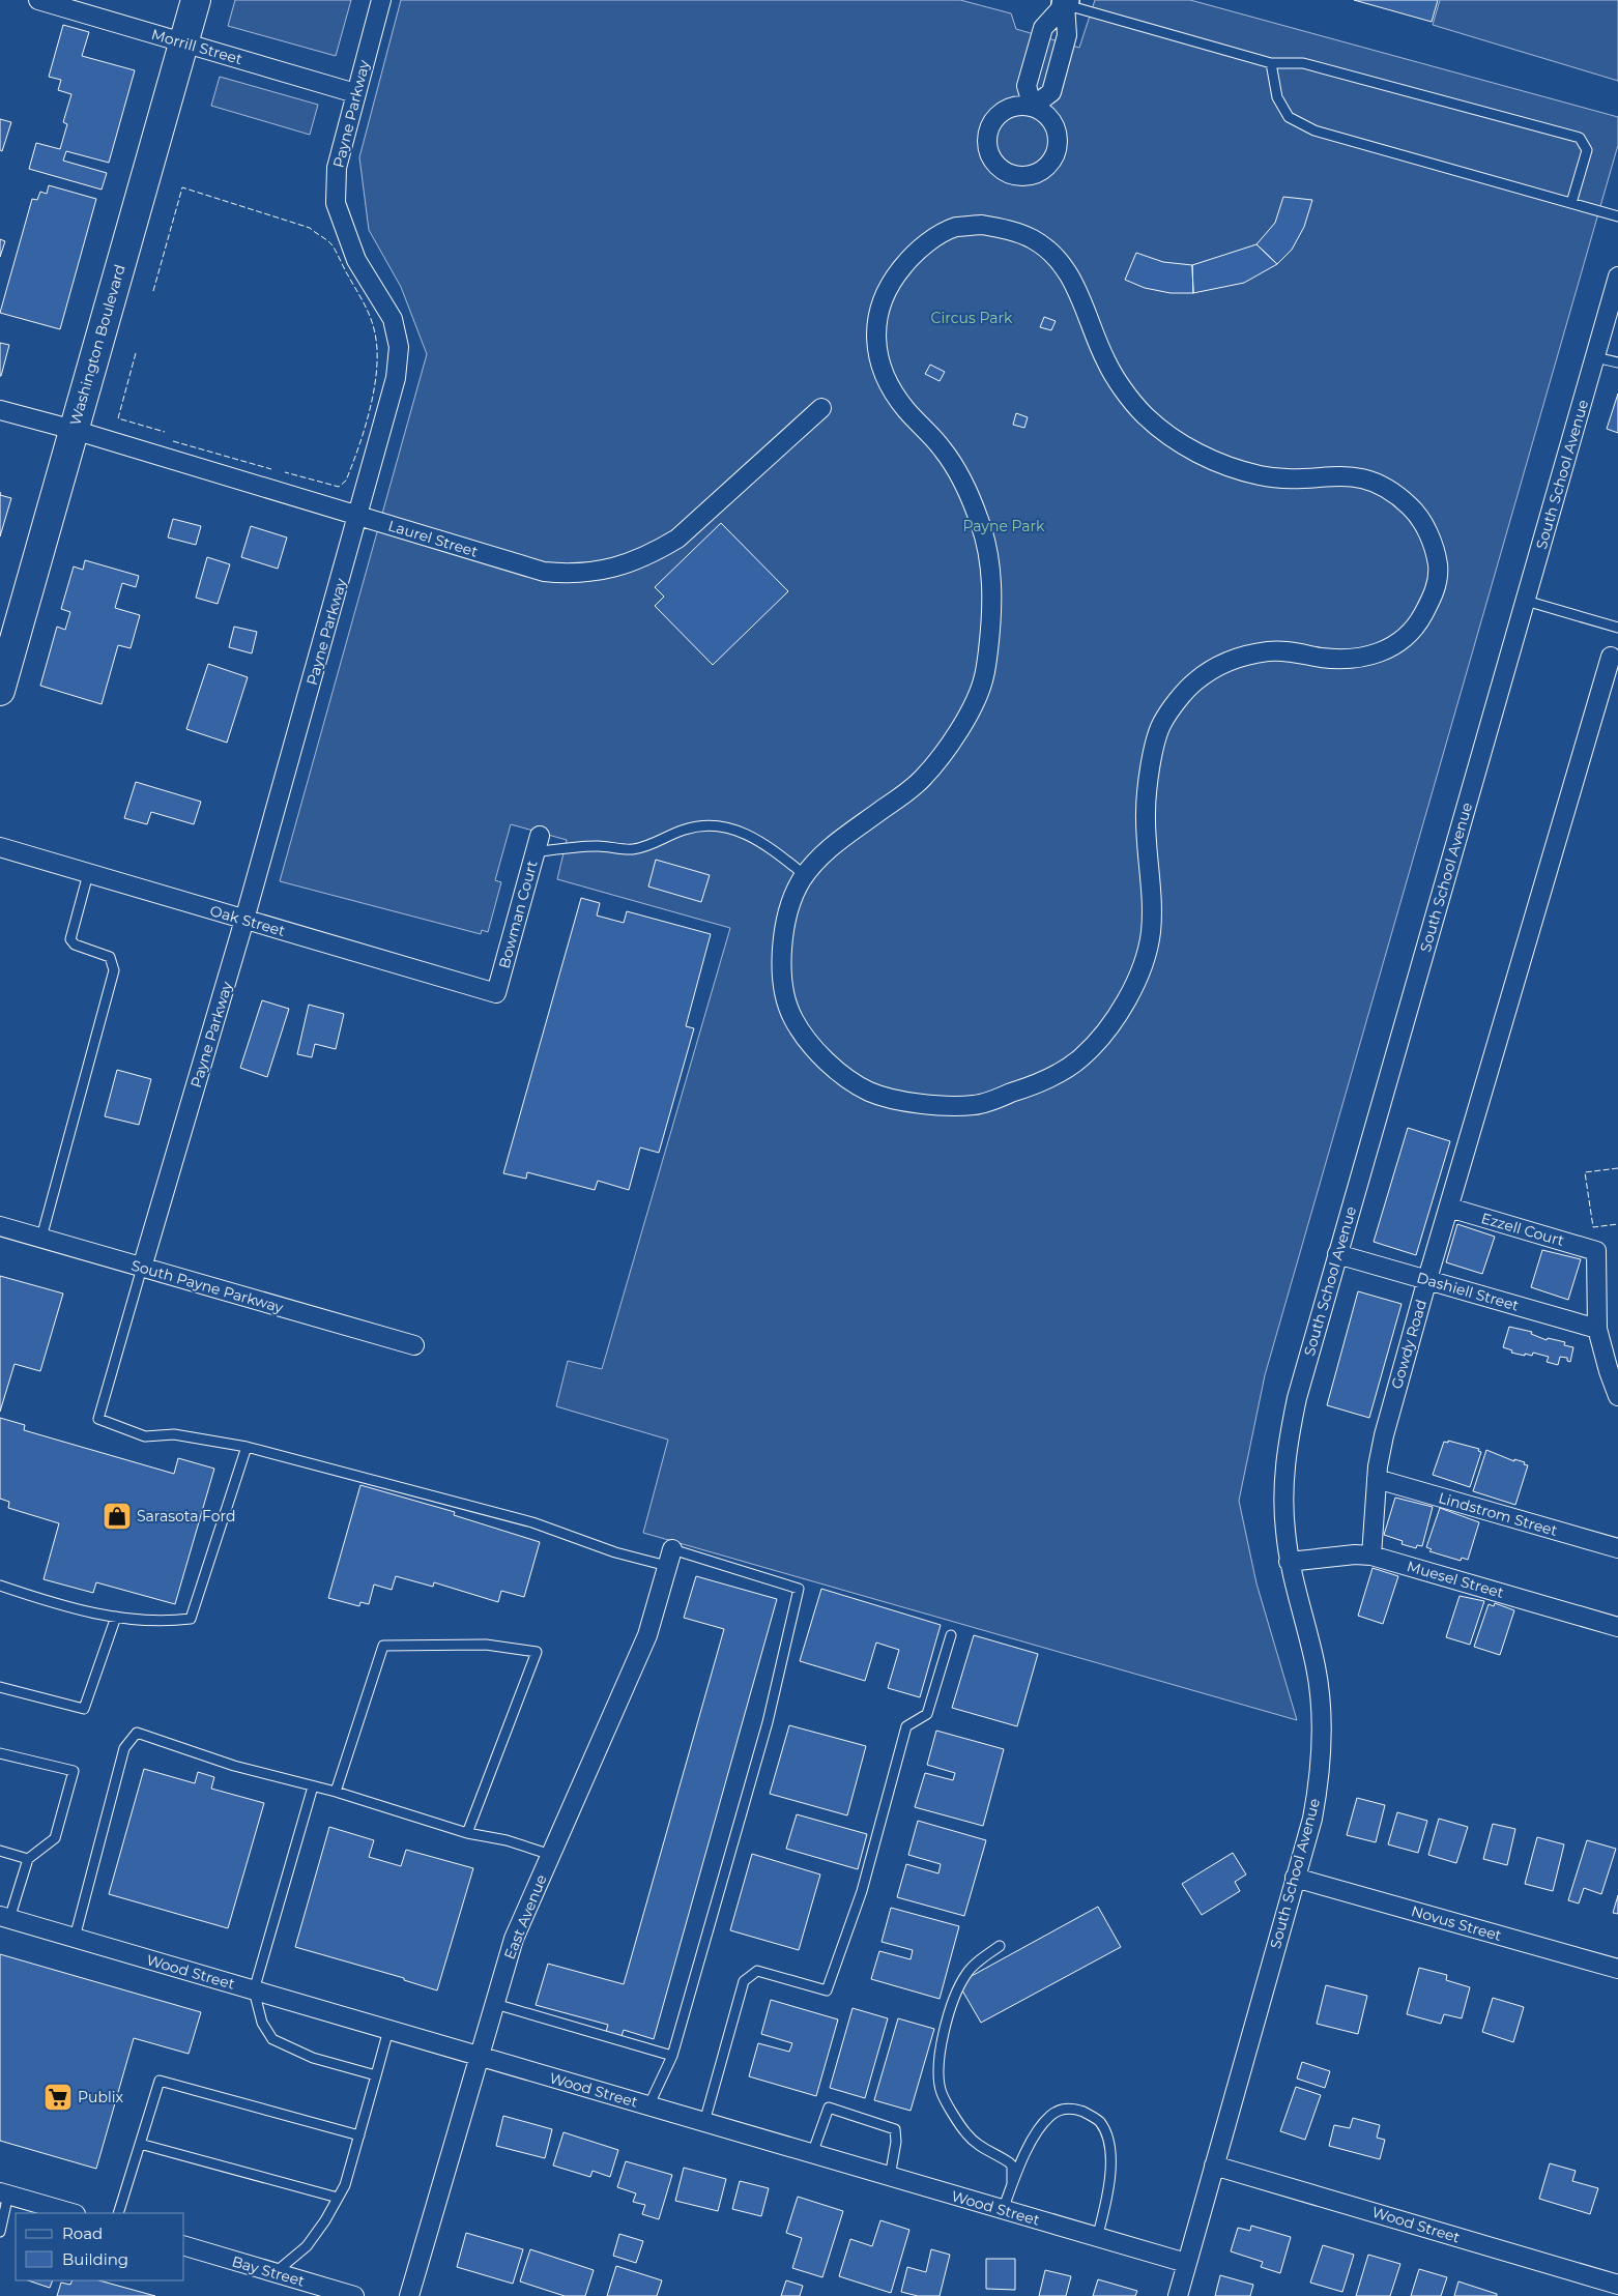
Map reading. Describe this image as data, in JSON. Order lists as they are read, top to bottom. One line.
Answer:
{"streets":{"main road":["Washington Boulevard"],"street":["Morrill Street","Payne Parkway","South School Avenue","Laurel Street","Bowman Court","Oak Street","Ezzell Court","South Payne Parkway","Dashiell Street","Gowdy Road","Lindstrom Street","Muesel Street","East Avenue","Novus Street","Wood Street","Bay Street"]},"crossings":[["Morrill Street","Payne Parkway"],["Morrill Street","Washington Boulevard"],["Payne Parkway","Laurel Street"],["Payne Parkway","Oak Street"],["Payne Parkway","South Payne Parkway"],["Washington Boulevard","Laurel Street"],["South School Avenue","Dashiell Street"],["South School Avenue","Muesel Street"],["South School Avenue","Novus Street"],["South School Avenue","Wood Street"],["Bowman Court","Oak Street"],["Ezzell Court","Dashiell Street"],["Ezzell Court","Gowdy Road"],["Dashiell Street","Gowdy Road"],["Gowdy Road","Lindstrom Street"],["Gowdy Road","Muesel Street"],["East Avenue","Wood Street"]],"parks":["Circus Park","Payne Park"],"places":{"shop":["Sarasota Ford"],"supermarket":["Publix"]},"legend":["Road","Building"]}
